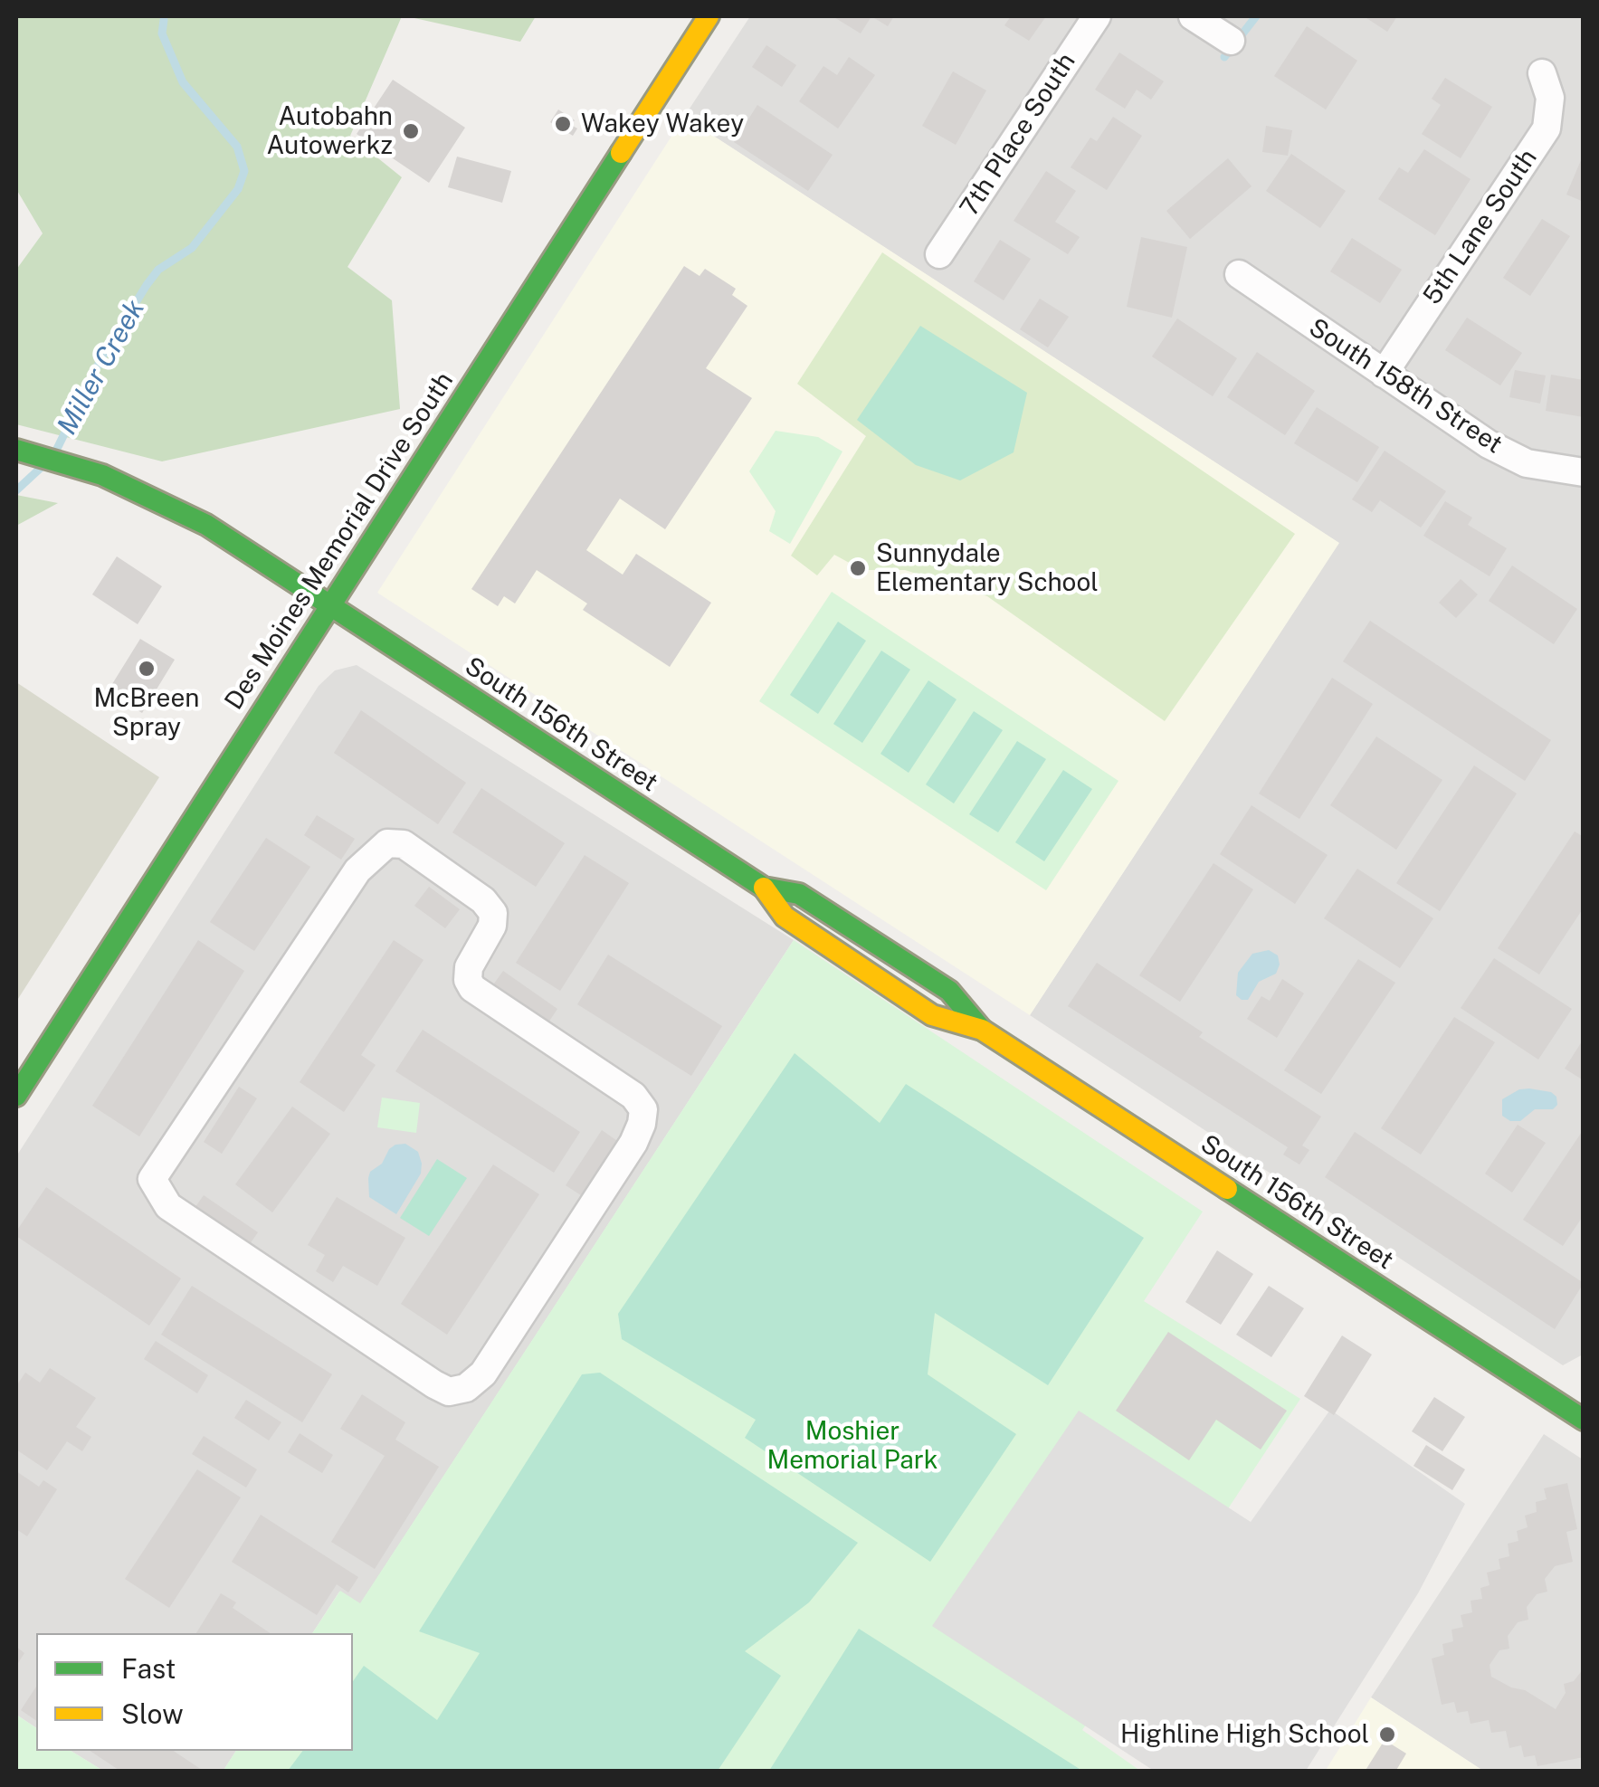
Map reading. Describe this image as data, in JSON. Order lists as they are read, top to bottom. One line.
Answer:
{"streets":{"main road":["Des Moines Memorial Drive South","South 156th Street"],"street":["7th Place South","5th Lane South","South 158th Street"]},"crossings":[["5th Lane South","South 158th Street"],["Des Moines Memorial Drive South","South 156th Street"]],"water":["Miller Creek"],"parks":["Moshier Memorial Park"],"places":["Wakey Wakey","Autobahn Autowerkz","Sunnydale Elementary School","McBreen Spray","Highline High School"],"legend":["Fast","Slow"]}
